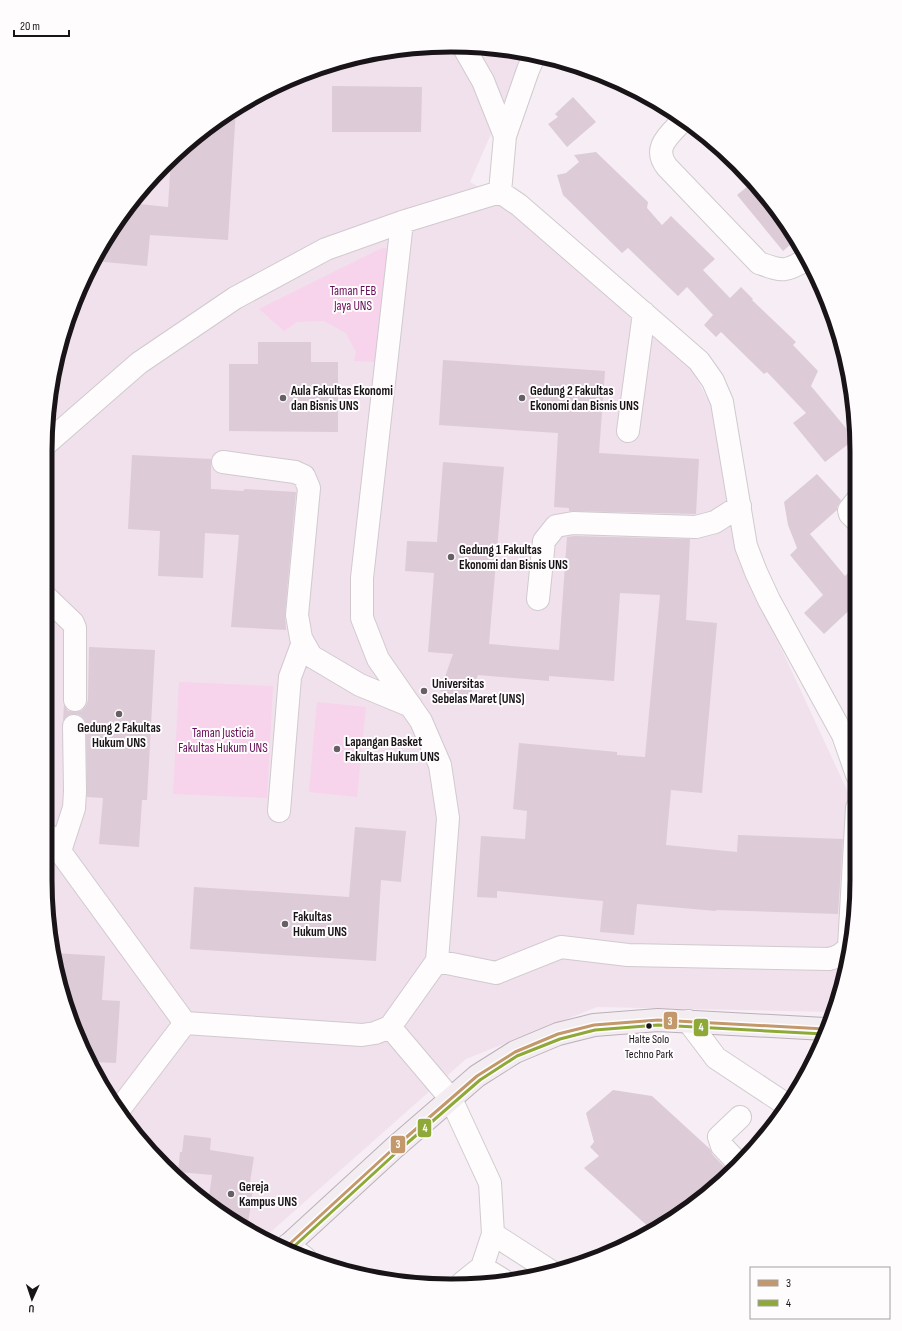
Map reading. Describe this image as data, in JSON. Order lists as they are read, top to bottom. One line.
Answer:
{"parks":["Taman FEB Jaya UNS","Taman Justicia Fakultas Hukum UNS"],"places":["Aula Fakultas Ekonomi dan Bisnis UNS","Gedung 2 Fakultas Ekonomi dan Bisnis UNS","Gedung 1 Fakultas Ekonomi dan Bisnis UNS","Universitas Sebelas Maret (UNS)","Gedung 2 Fakultas Hukum UNS","Lapangan Basket Fakultas Hukum UNS","Fakultas Hukum UNS","Halte Solo Techno Park","Gereja Kampus UNS"],"lines":["transit line 3","transit line 4"],"legend":["3","4"],"scale_bar":"20 m","north":"bottom"}
